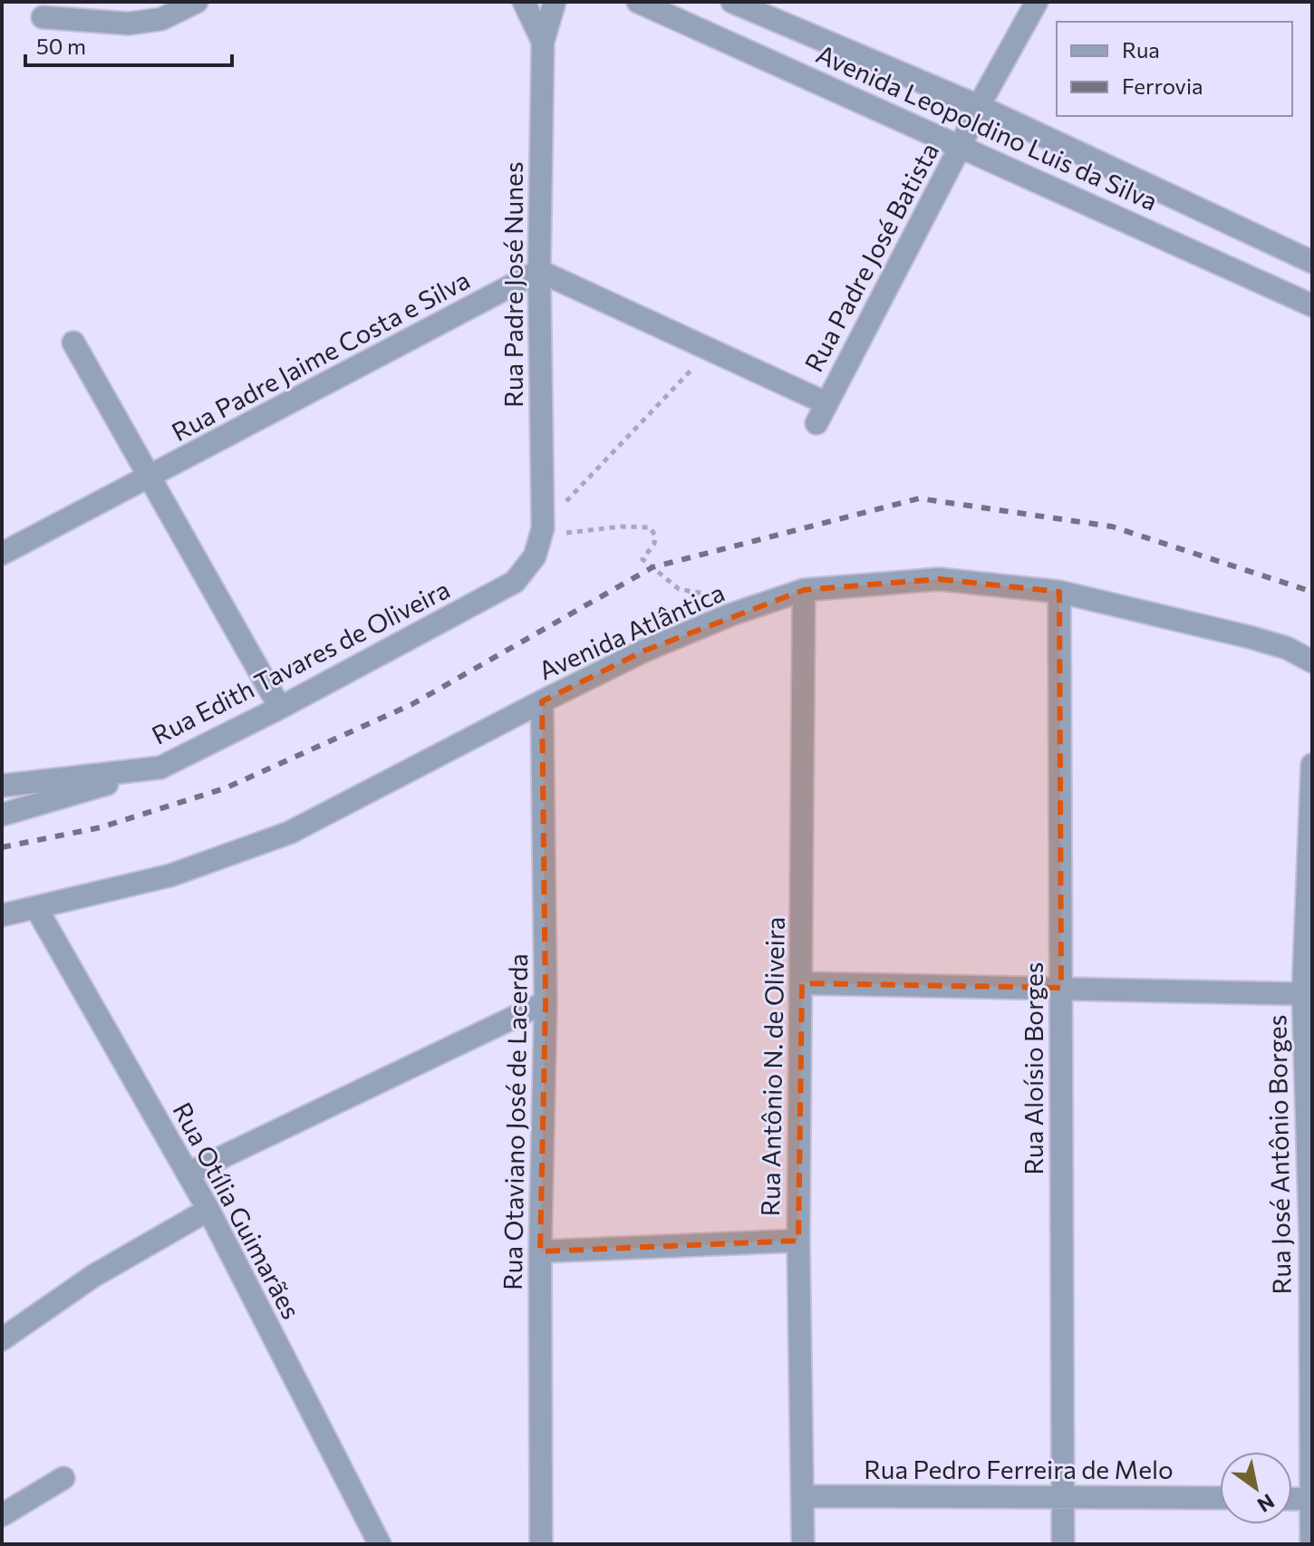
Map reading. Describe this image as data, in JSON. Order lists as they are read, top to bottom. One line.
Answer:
{"streets":{"street":["Avenida Leopoldino Luis da Silva","Rua Padre José Batista","Rua Padre José Nunes","Rua Padre Jaime Costa e Silva","Avenida Atlântica","Rua Edith Tavares de Oliveira","Rua Antônio N. de Oliveira","Rua Aloísio Borges","Rua Otaviano José de Lacerda","Rua José Antônio Borges","Rua Otília Guimarães","Rua Pedro Ferreira de Melo"]},"crossings":[["Avenida Leopoldino Luis da Silva","Rua Padre José Batista"],["Rua Padre José Nunes","Rua Padre Jaime Costa e Silva"],["Rua Padre José Nunes","Rua Edith Tavares de Oliveira"],["Avenida Atlântica","Rua Antônio N. de Oliveira"],["Avenida Atlântica","Rua Aloísio Borges"],["Avenida Atlântica","Rua Otaviano José de Lacerda"],["Avenida Atlântica","Rua Otília Guimarães"],["Rua Antônio N. de Oliveira","Rua Pedro Ferreira de Melo"],["Rua Aloísio Borges","Rua Pedro Ferreira de Melo"]],"legend":["Rua","Ferrovia"],"scale_bar":"50 m","north":"bottom right"}
